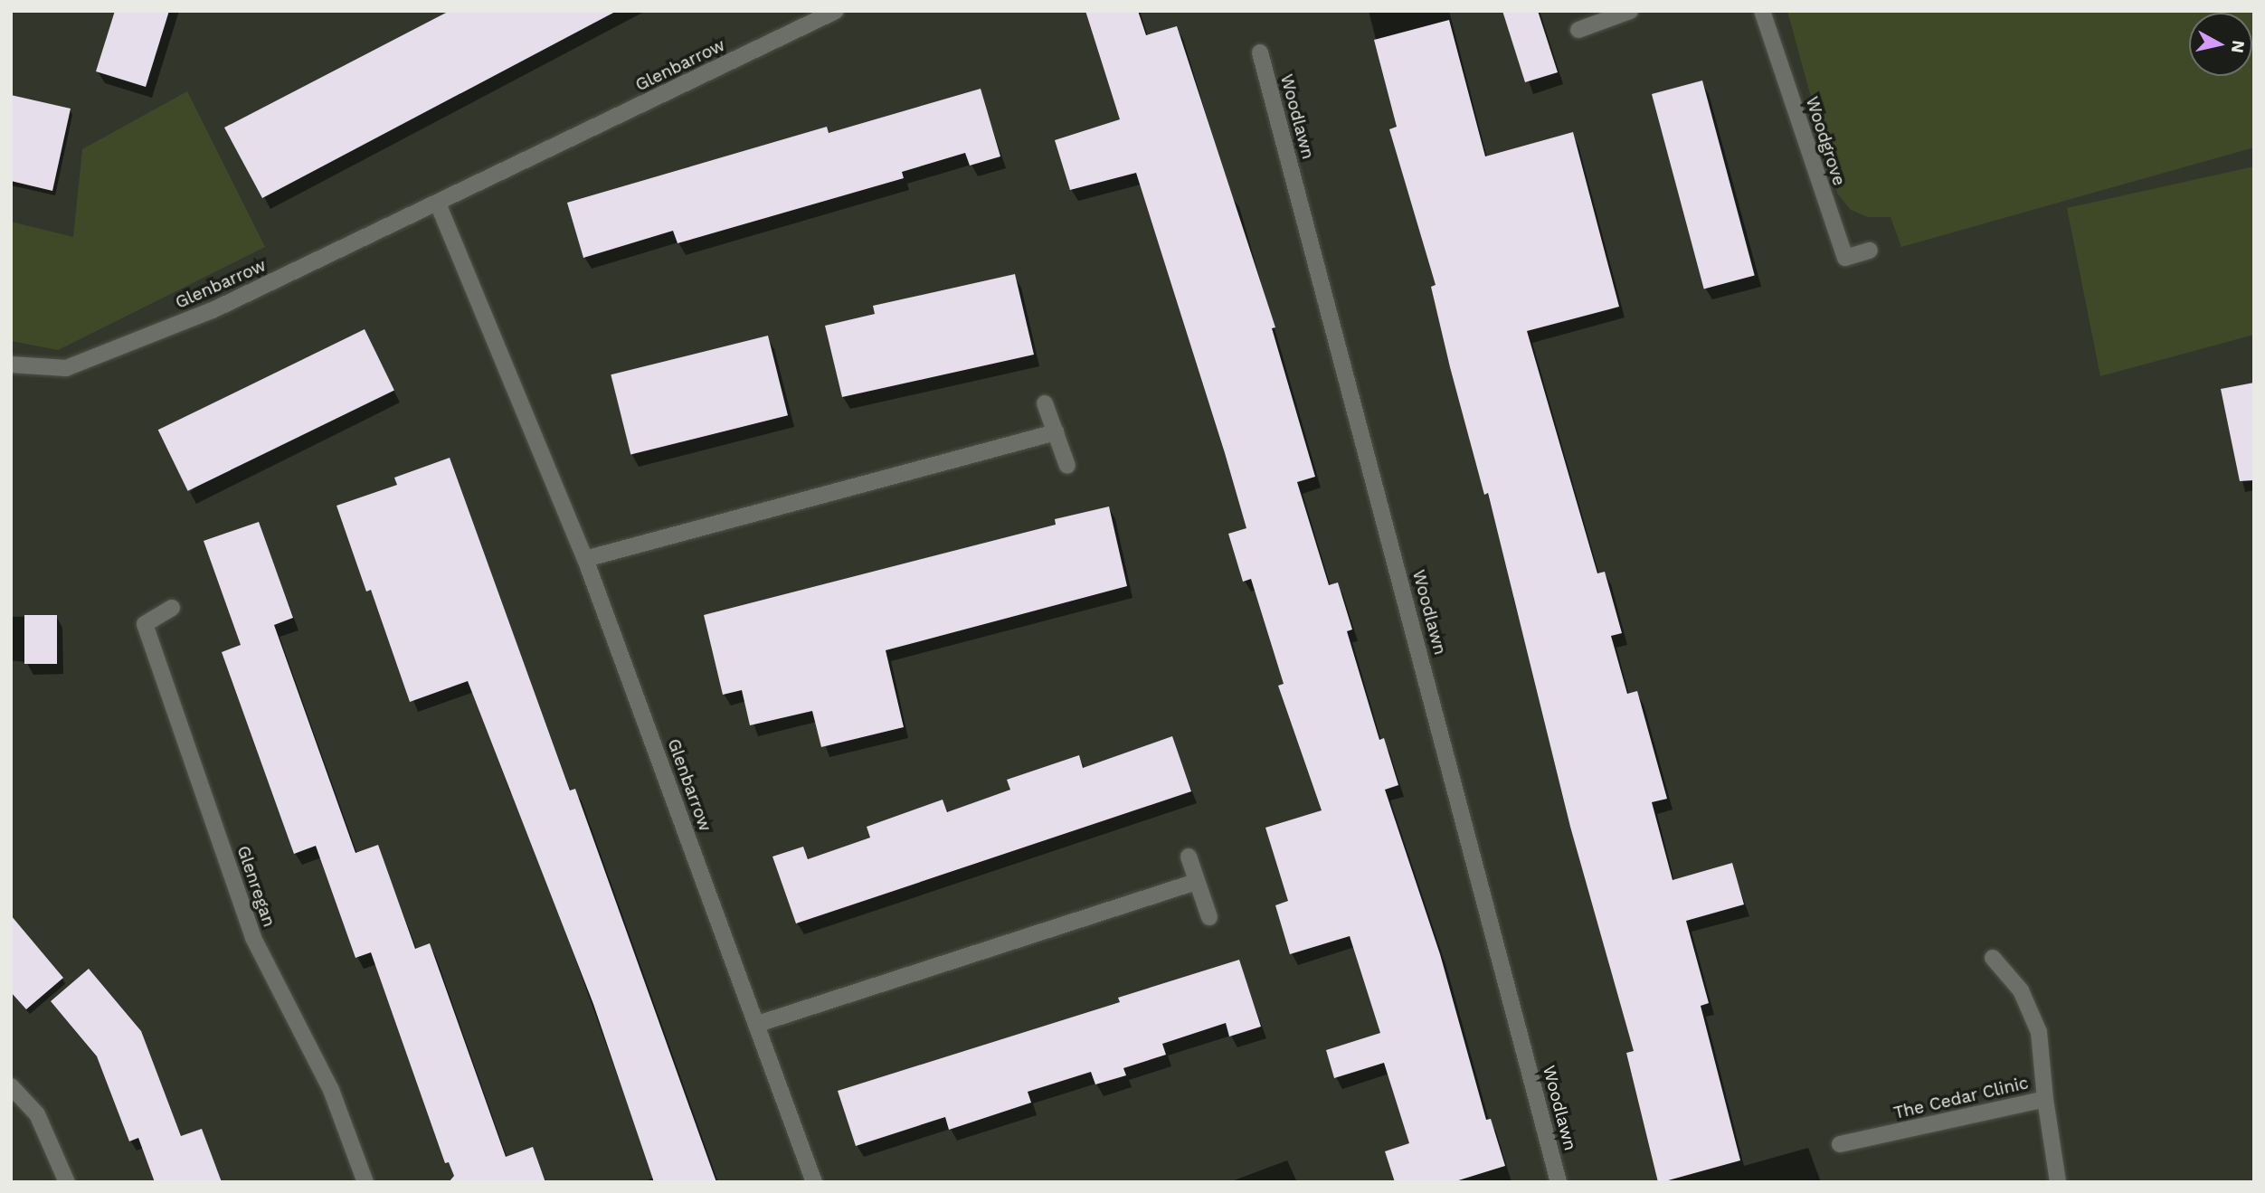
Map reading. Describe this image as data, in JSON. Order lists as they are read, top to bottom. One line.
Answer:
{"streets":{"street":["Glenbarrow","Woodlawn","Woodgrove","Glenregan","The Cedar Clinic"]},"north":"right"}
